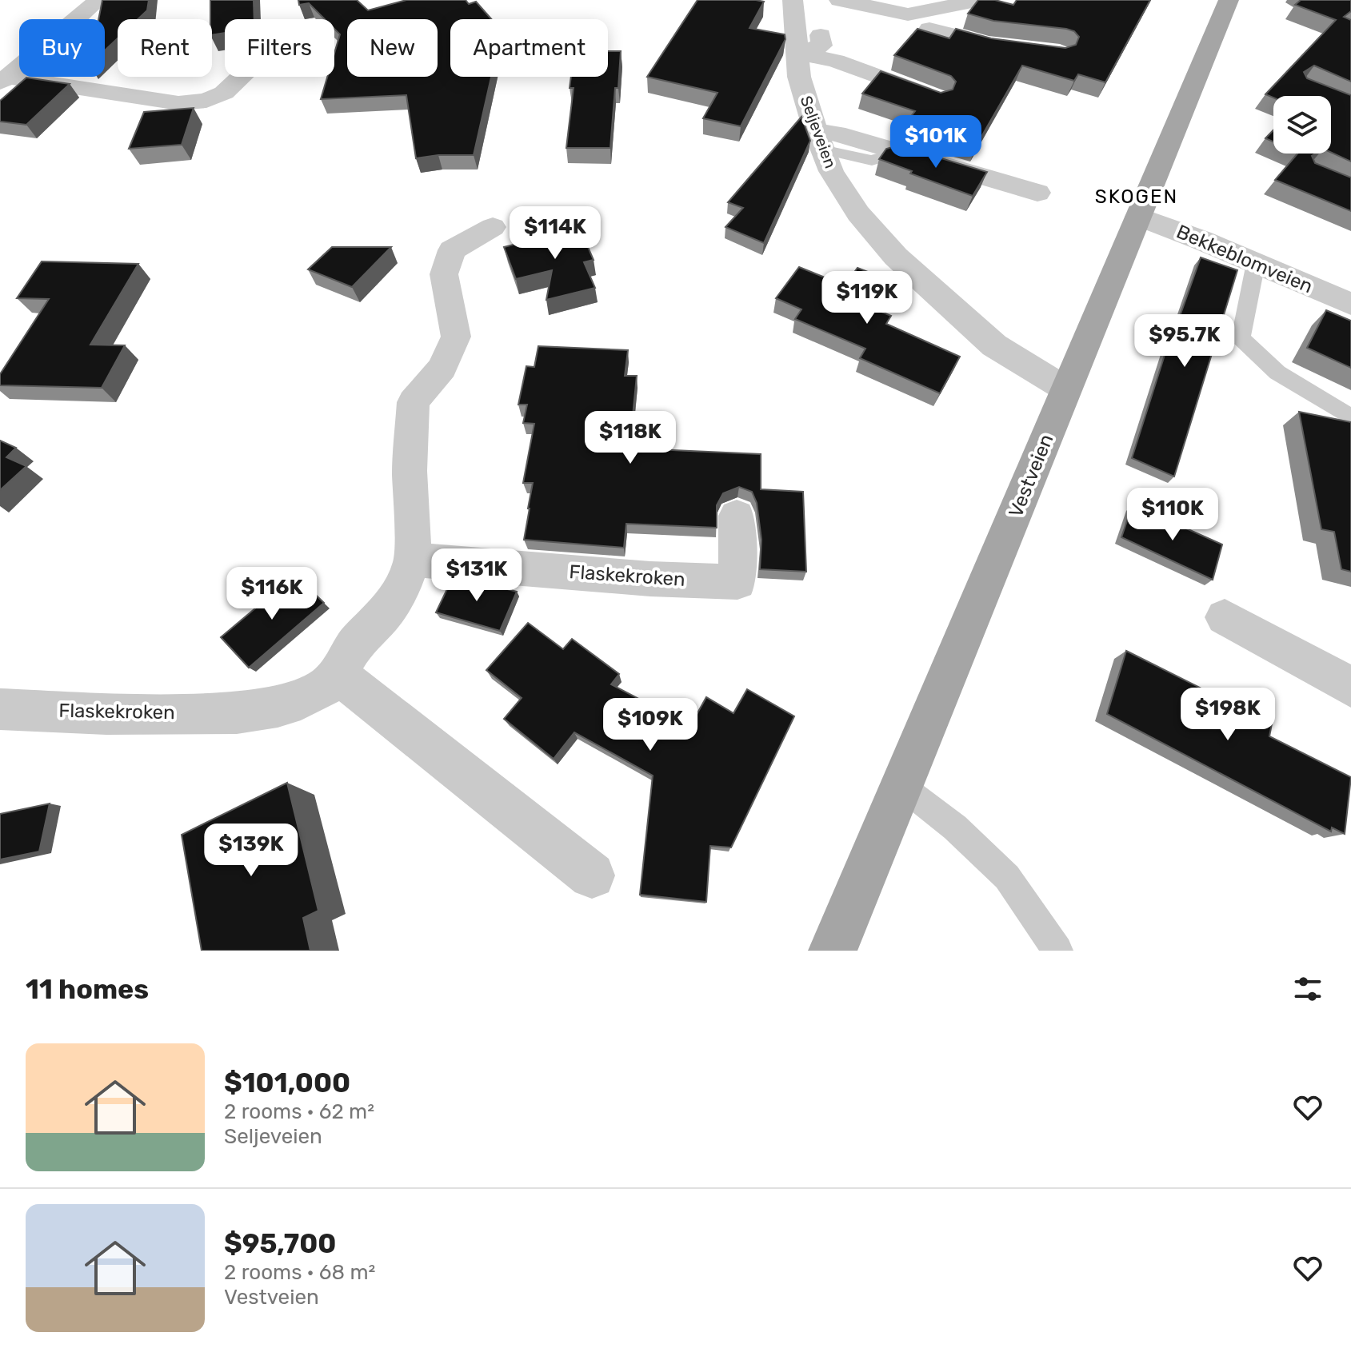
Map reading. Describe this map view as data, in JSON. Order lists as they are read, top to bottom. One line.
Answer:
{"streets":{"main road":["Vestveien"],"street":["Seljeveien","Bekkeblomveien","Flaskekroken"]},"crossings":[["Seljeveien","Vestveien"],["Bekkeblomveien","Vestveien"]],"districts":["SKOGEN"],"page":{"chip":["Buy","Rent","Filters","New","Apartment"],"price":["$101K","$114K","$119K","$95.7K","$118K","$110K","$131K","$116K","$198K","$109K","$139K"],"heading":"11 homes","list":[{"name":"$101,000","note":"2 rooms · 62 m² · Seljeveien"},{"name":"$95,700","note":"2 rooms · 68 m² · Vestveien"}]}}
